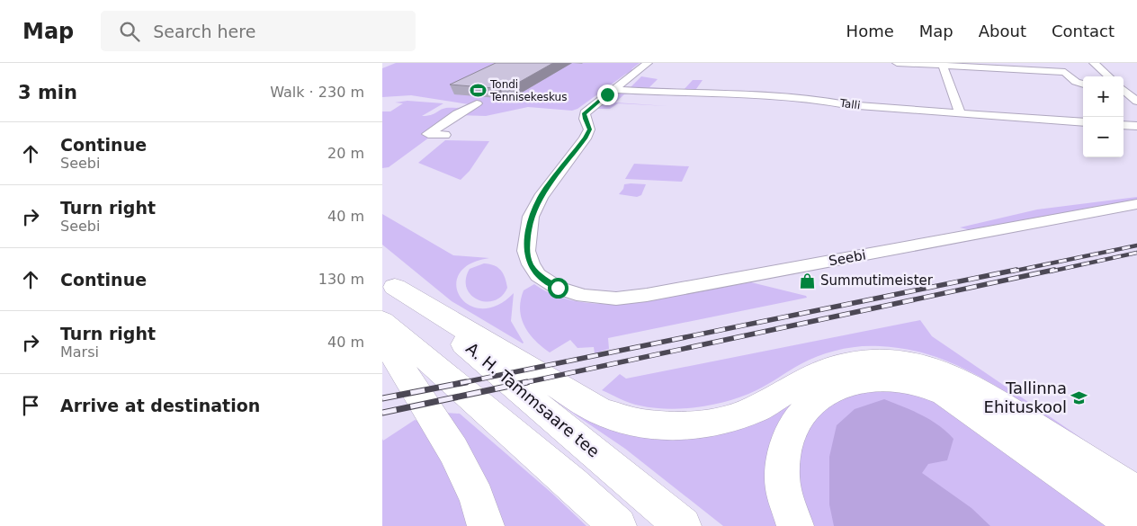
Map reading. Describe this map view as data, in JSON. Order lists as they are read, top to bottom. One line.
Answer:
{"streets":{"main road":["A. H. Tammsaare tee"],"street":["Talli","Seebi"]},"crossings":[["Talli","Seebi"]],"places":{"sports":["Tondi Tennisekeskus"],"shop":["Summutimeister"],"school or university":["Tallinna Ehituskool"]},"page":{"header":"Map","search":"Search here","nav":["Home","Map","About","Contact"],"heading":["3 min","Walk · 230 m"],"map_buttons":["+","−"],"list":[["Continue","Seebi","20 m"],["Turn right","Seebi","40 m"],["Continue","130 m"],["Turn right","Marsi","40 m"],"Arrive at destination"]}}
